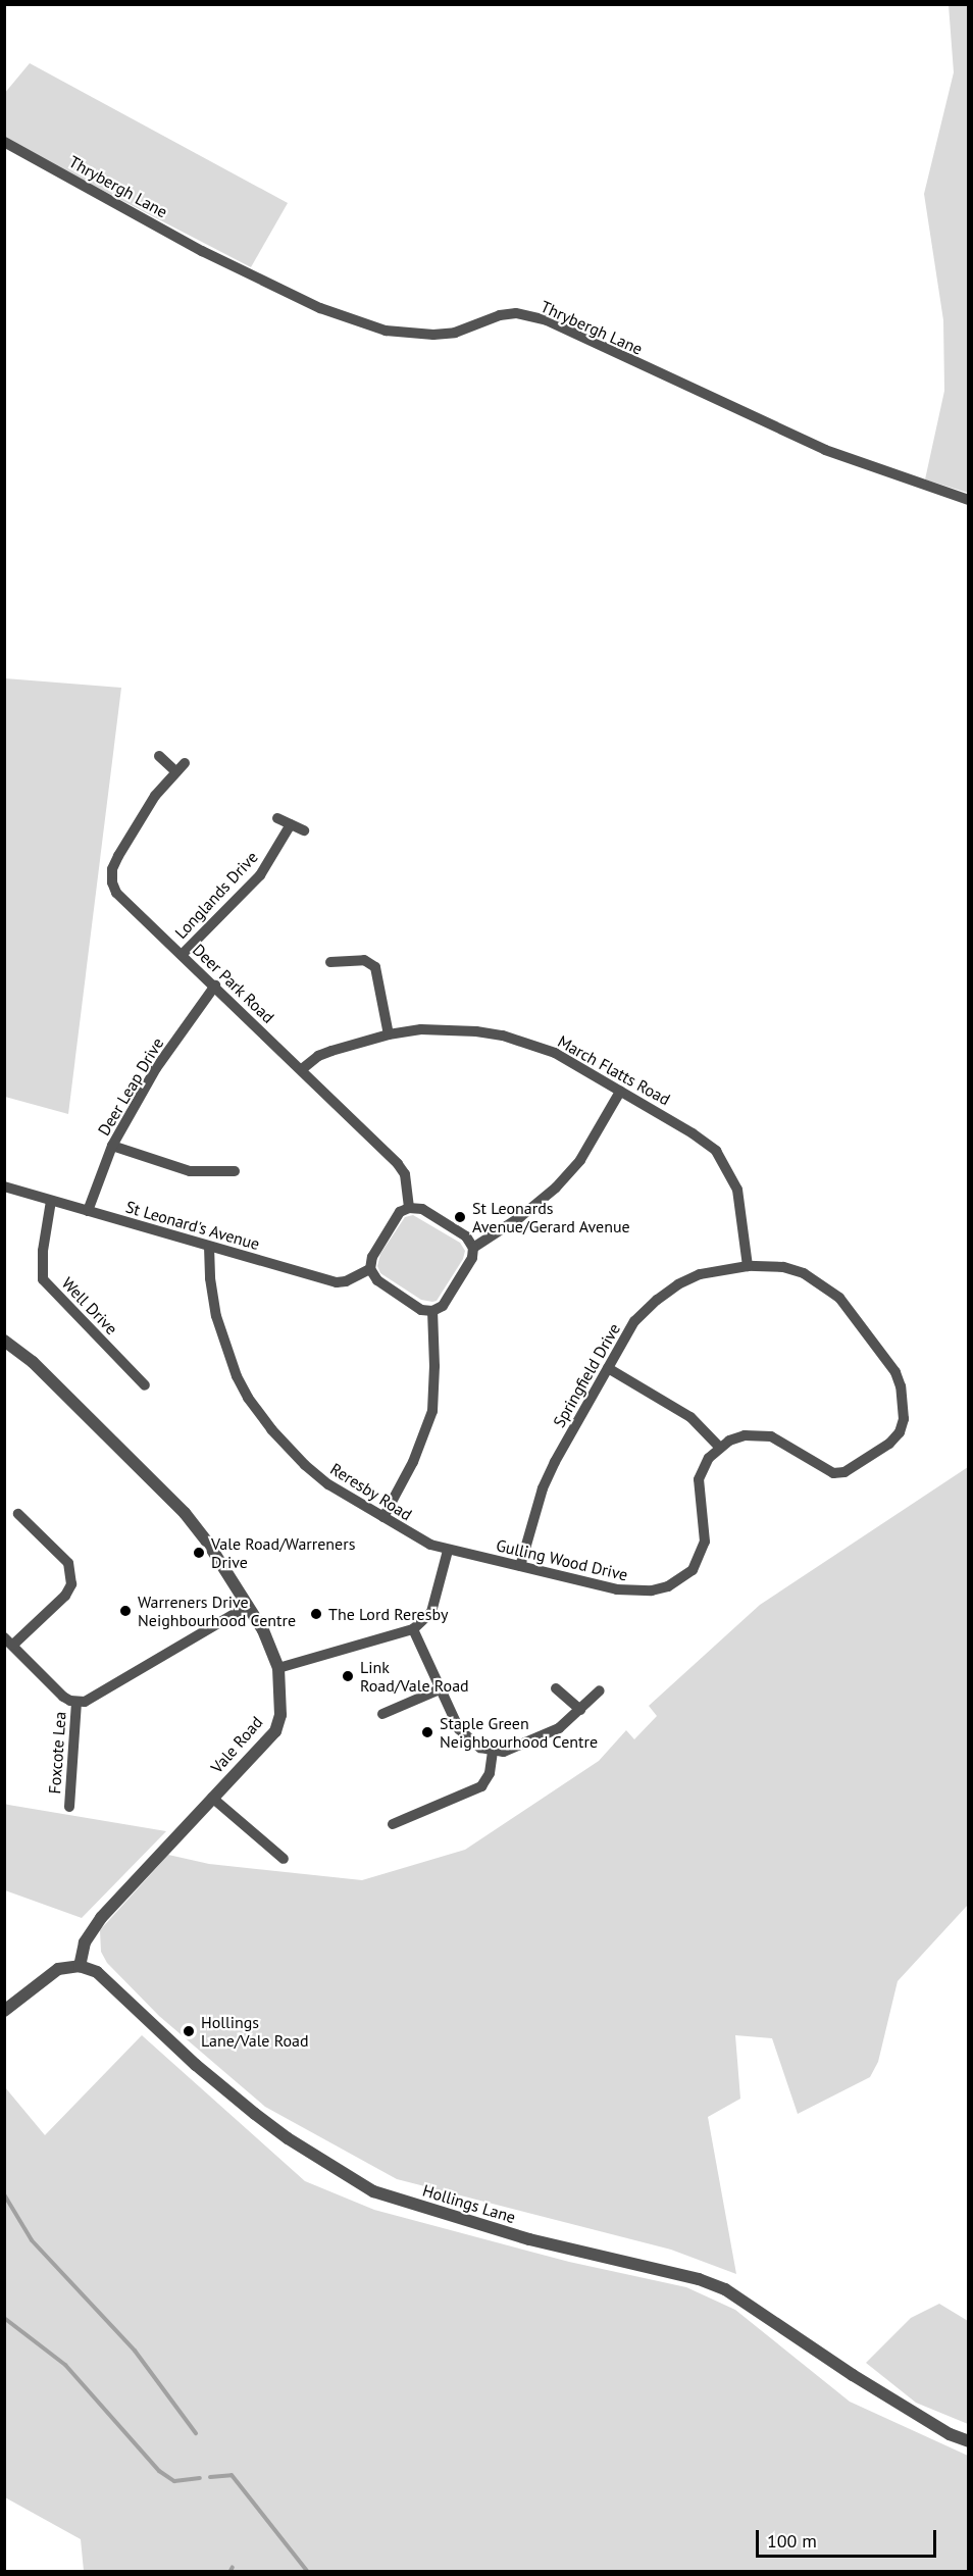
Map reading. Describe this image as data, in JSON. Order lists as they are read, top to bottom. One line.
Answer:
{"streets":{"street":["Thrybergh Lane","Longlands Drive","Deer Park Road","March Flatts Road","Deer Leap Drive","St Leonard's Avenue","Well Drive","Springfield Drive","Reresby Road","Gulling Wood Drive","Vale Road","Foxcote Lea","Hollings Lane"]},"crossings":[["Longlands Drive","Deer Park Road"],["Deer Park Road","March Flatts Road"],["Deer Park Road","Deer Leap Drive"],["Deer Park Road","St Leonard's Avenue"],["March Flatts Road","Springfield Drive"],["Deer Leap Drive","St Leonard's Avenue"],["St Leonard's Avenue","Well Drive"],["St Leonard's Avenue","Reresby Road"],["Springfield Drive","Gulling Wood Drive"],["Reresby Road","Gulling Wood Drive"],["Vale Road","Hollings Lane"]],"places":["St Leonards Avenue/Gerard Avenue","Vale Road/Warreners Drive","Warreners Drive Neighbourhood Centre","The Lord Reresby","Link Road/Vale Road","Staple Green Neighbourhood Centre","Hollings Lane/Vale Road"],"scale_bar":"100 m"}
